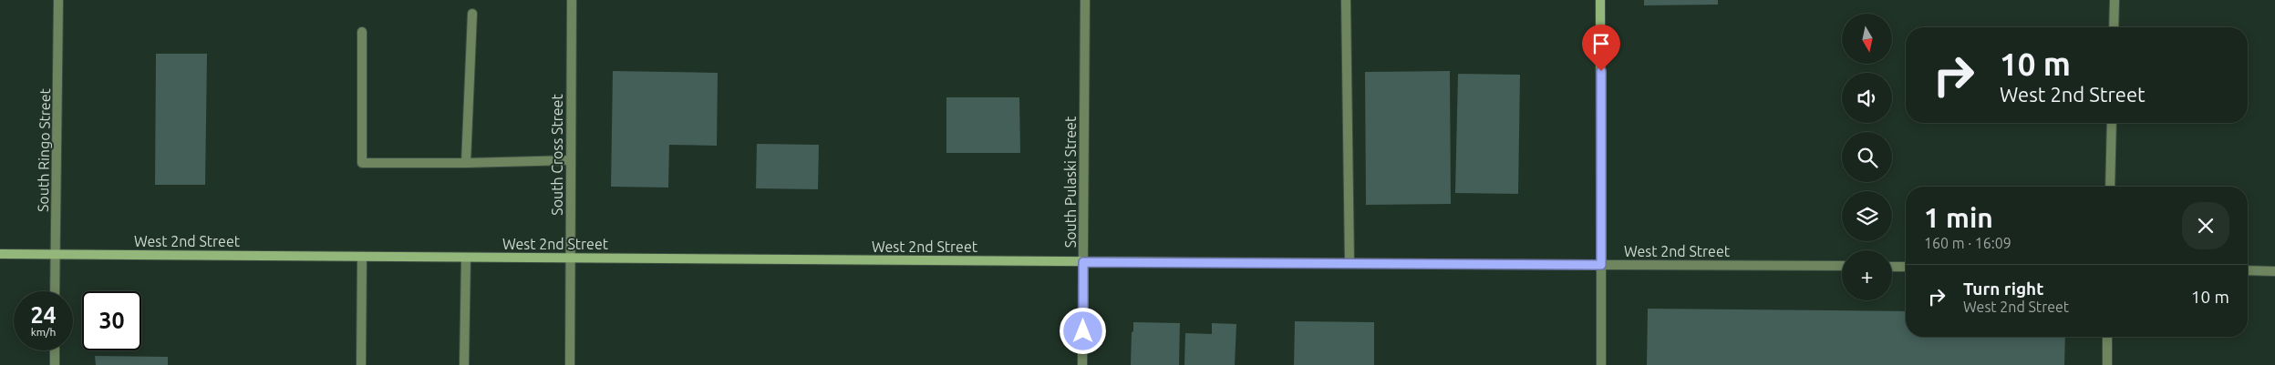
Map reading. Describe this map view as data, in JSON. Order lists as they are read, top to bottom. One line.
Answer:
{"streets":{"main road":["West 2nd Street"],"street":["South Ringo Street","South Cross Street","South Pulaski Street"]},"crossings":[["South Ringo Street","West 2nd Street"],["South Cross Street","West 2nd Street"],["South Pulaski Street","West 2nd Street"]],"north":"bottom","page":{"map_buttons":"+","turn":["10 m","West 2nd Street"],"heading":["1 min","160 m · 16:09"],"list":[{"name":"Turn right","note":"West 2nd Street","value":"10 m"}],"speed":"24 km/h","limit":"30"}}
